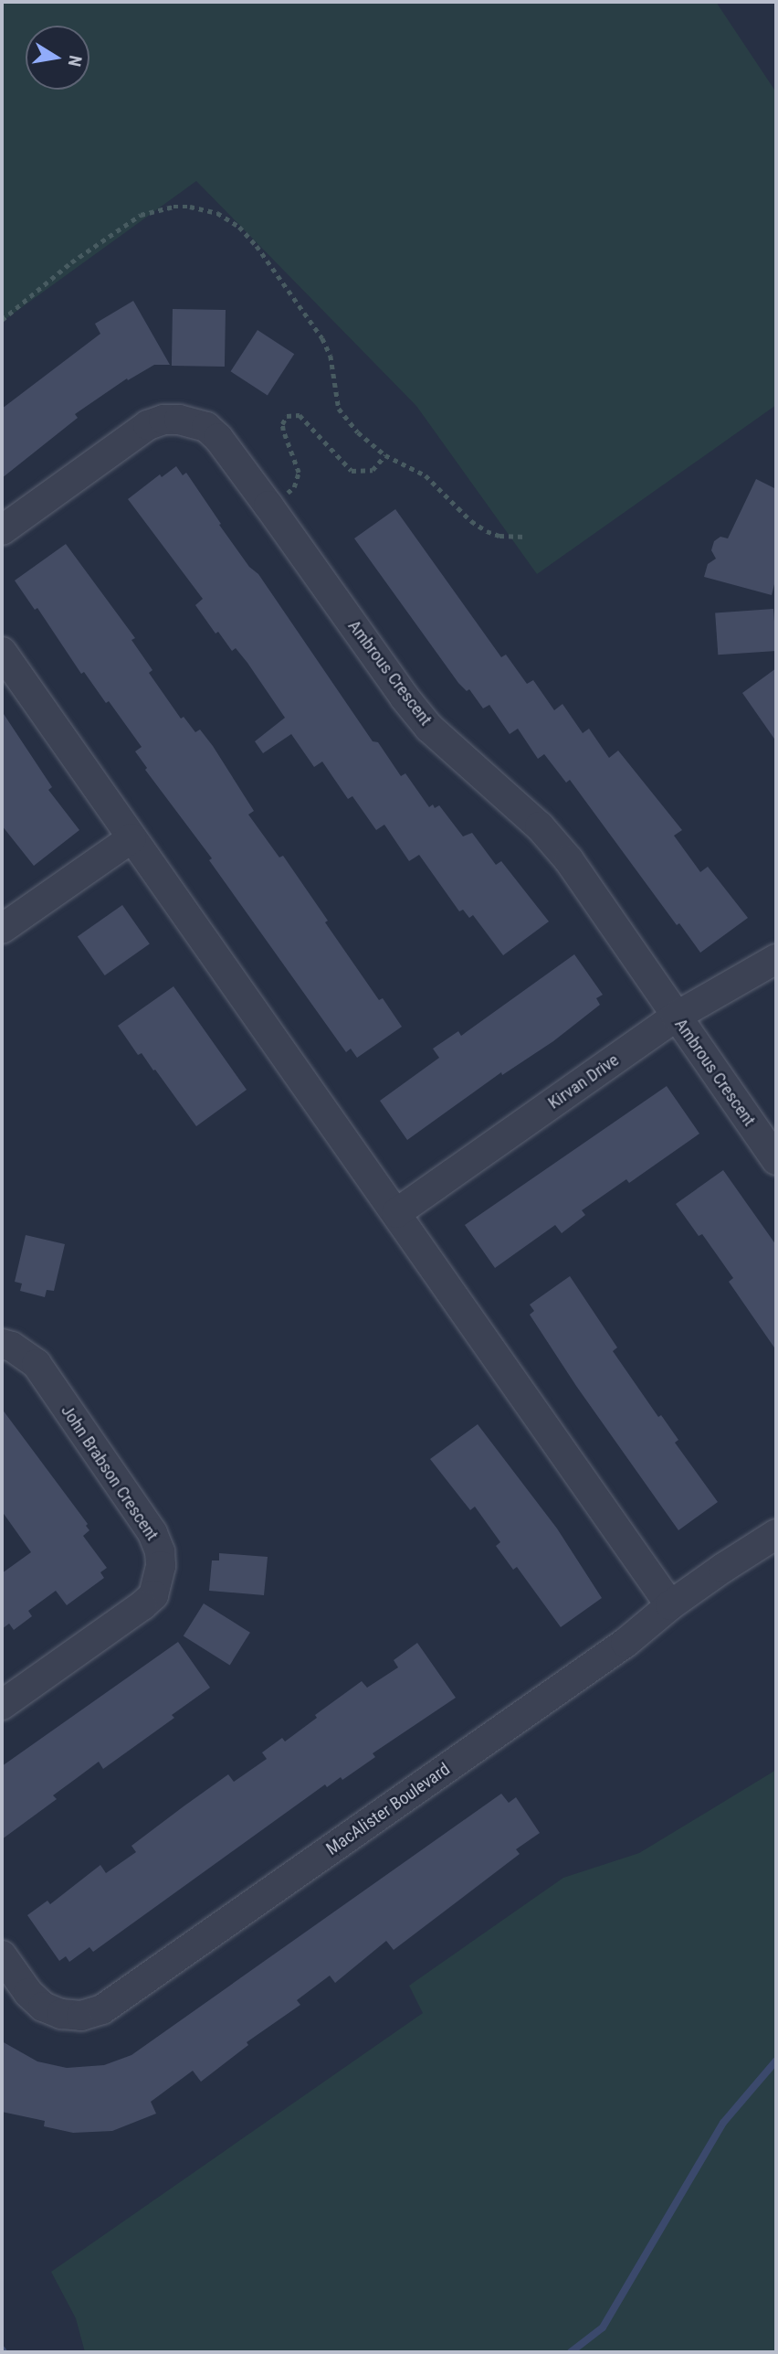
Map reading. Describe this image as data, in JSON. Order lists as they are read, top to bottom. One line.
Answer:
{"streets":{"street":["Ambrous Crescent","Kirvan Drive","John Brabson Crescent","MacAlister Boulevard"]},"crossings":[["Ambrous Crescent","Kirvan Drive"]],"north":"right"}
